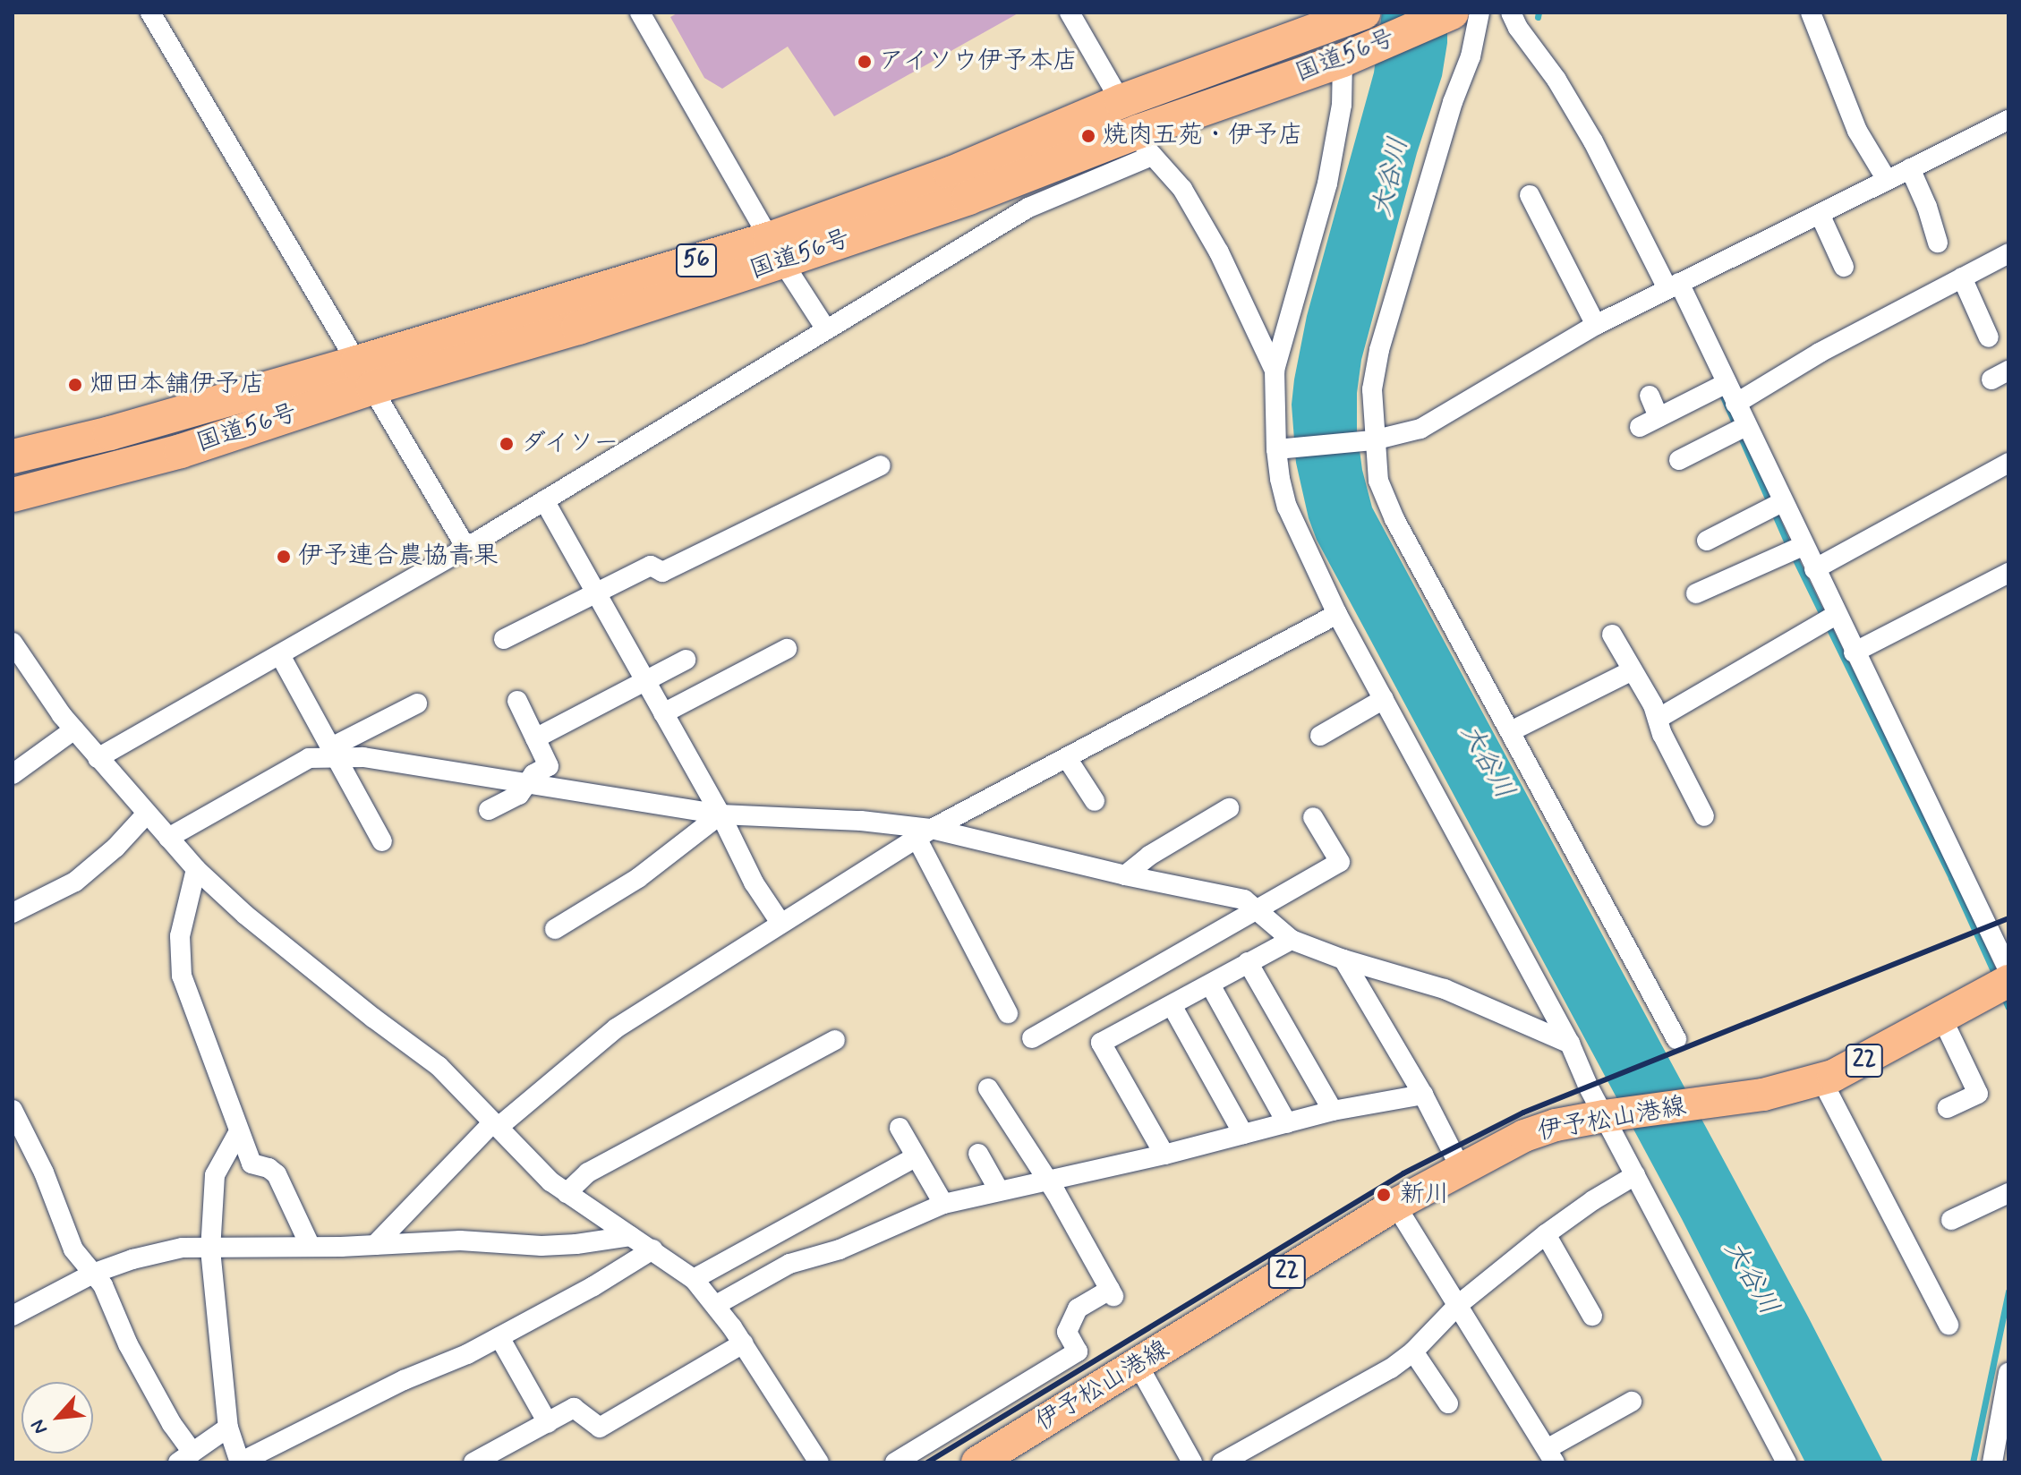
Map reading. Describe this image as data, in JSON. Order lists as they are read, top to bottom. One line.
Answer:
{"streets":{"highway":["国道56号","56"],"main road":["22","伊予松山港線"]},"water":["大谷川"],"places":["アイソウ伊予本店","焼肉五苑・伊予店","畑田本舗伊予店","ダイソー","伊予連合農協青果","新川"],"north":"bottom left"}
